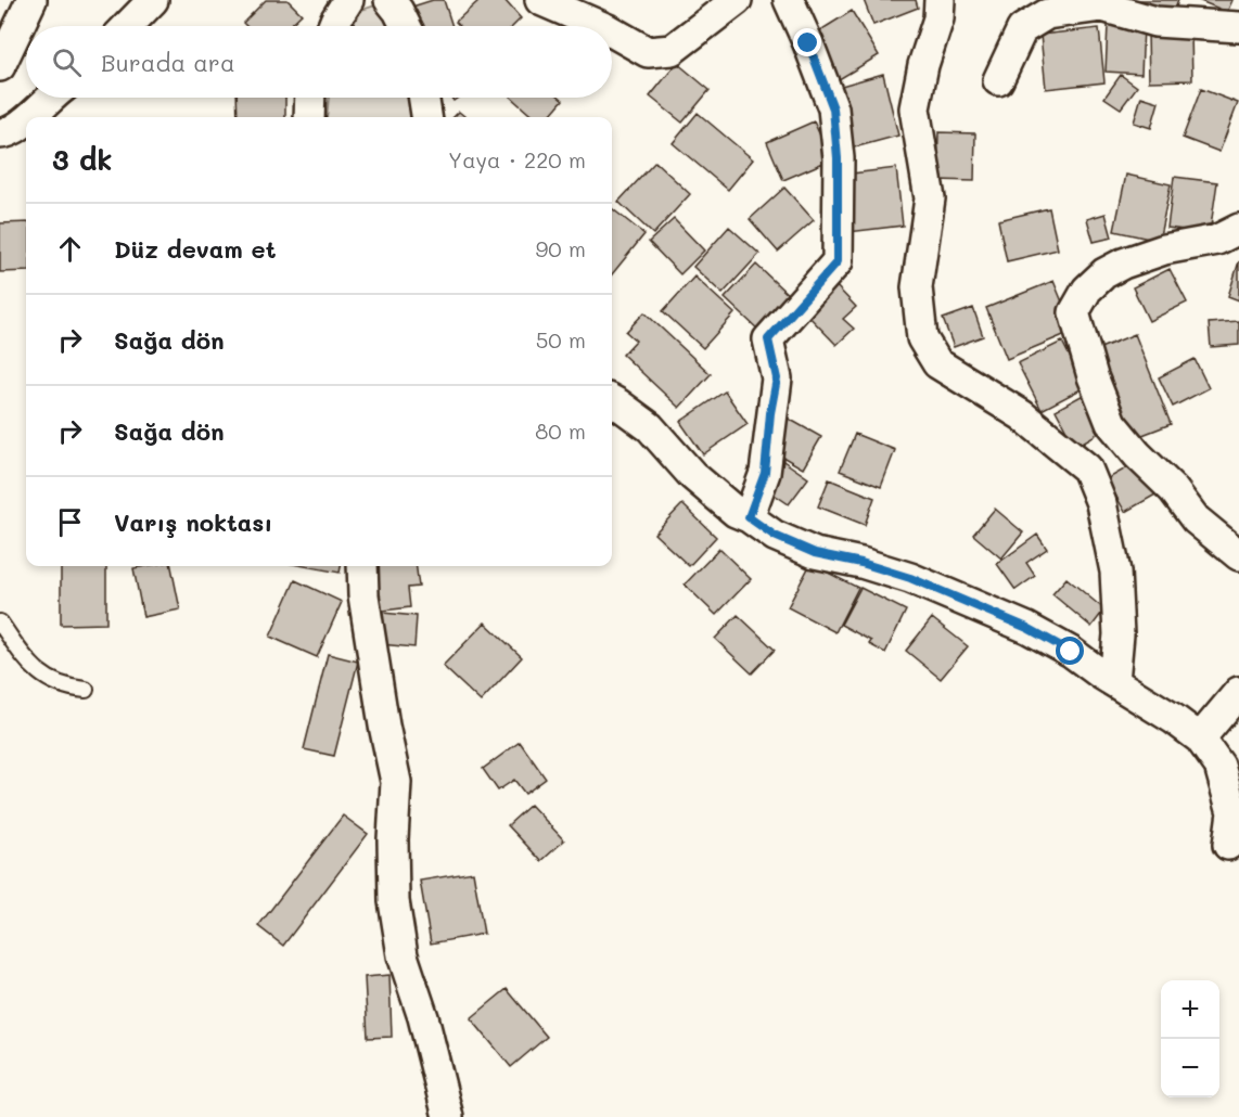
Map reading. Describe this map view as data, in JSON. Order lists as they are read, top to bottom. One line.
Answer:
{"page":{"search":"Burada ara","heading":["3 dk","Yaya · 220 m"],"list":[["Düz devam et","90 m"],["Sağa dön","50 m"],["Sağa dön","80 m"],"Varış noktası"],"map_buttons":["+","−"]}}
